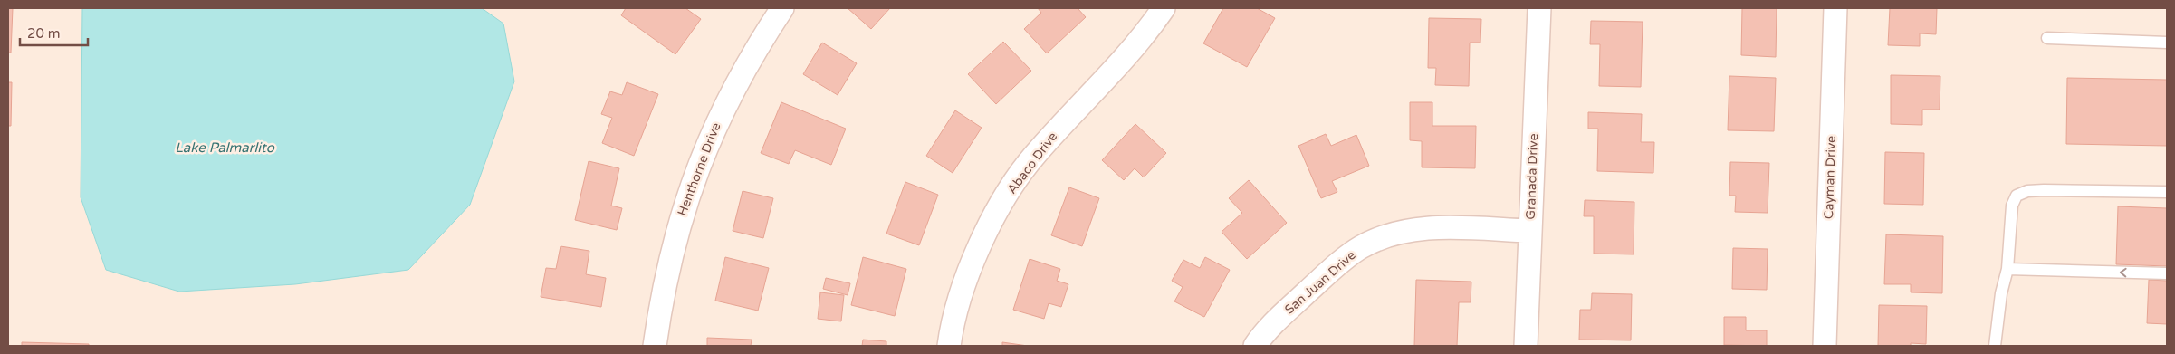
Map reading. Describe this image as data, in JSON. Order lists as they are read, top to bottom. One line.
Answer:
{"streets":{"street":["Abaco Drive","Henthorne Drive","Granada Drive","Cayman Drive","San Juan Drive"]},"crossings":[["Granada Drive","San Juan Drive"]],"water":["Lake Palmarlito"],"scale_bar":"20 m"}
